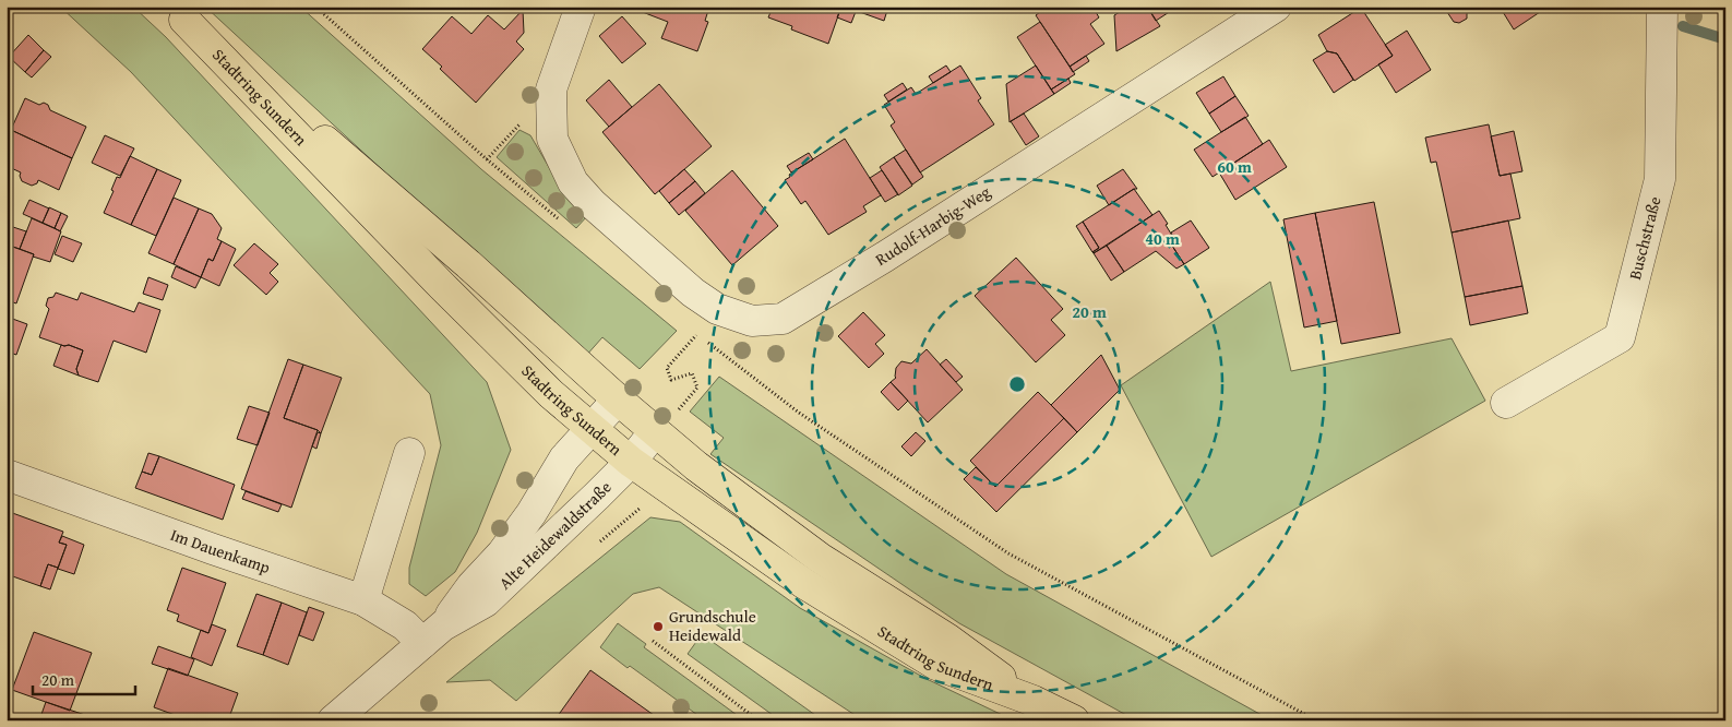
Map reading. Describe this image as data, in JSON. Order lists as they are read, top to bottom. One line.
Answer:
{"streets":{"main road":["Stadtring Sundern"],"street":["Rudolf-Harbig-Weg","Buschstraße","Alte Heidewaldstraße","Im Dauenkamp"]},"crossings":[["Stadtring Sundern","Alte Heidewaldstraße"],["Alte Heidewaldstraße","Im Dauenkamp"]],"places":["Grundschule Heidewald"],"scale_bar":"20 m","rings":["60 m","40 m","20 m"]}
